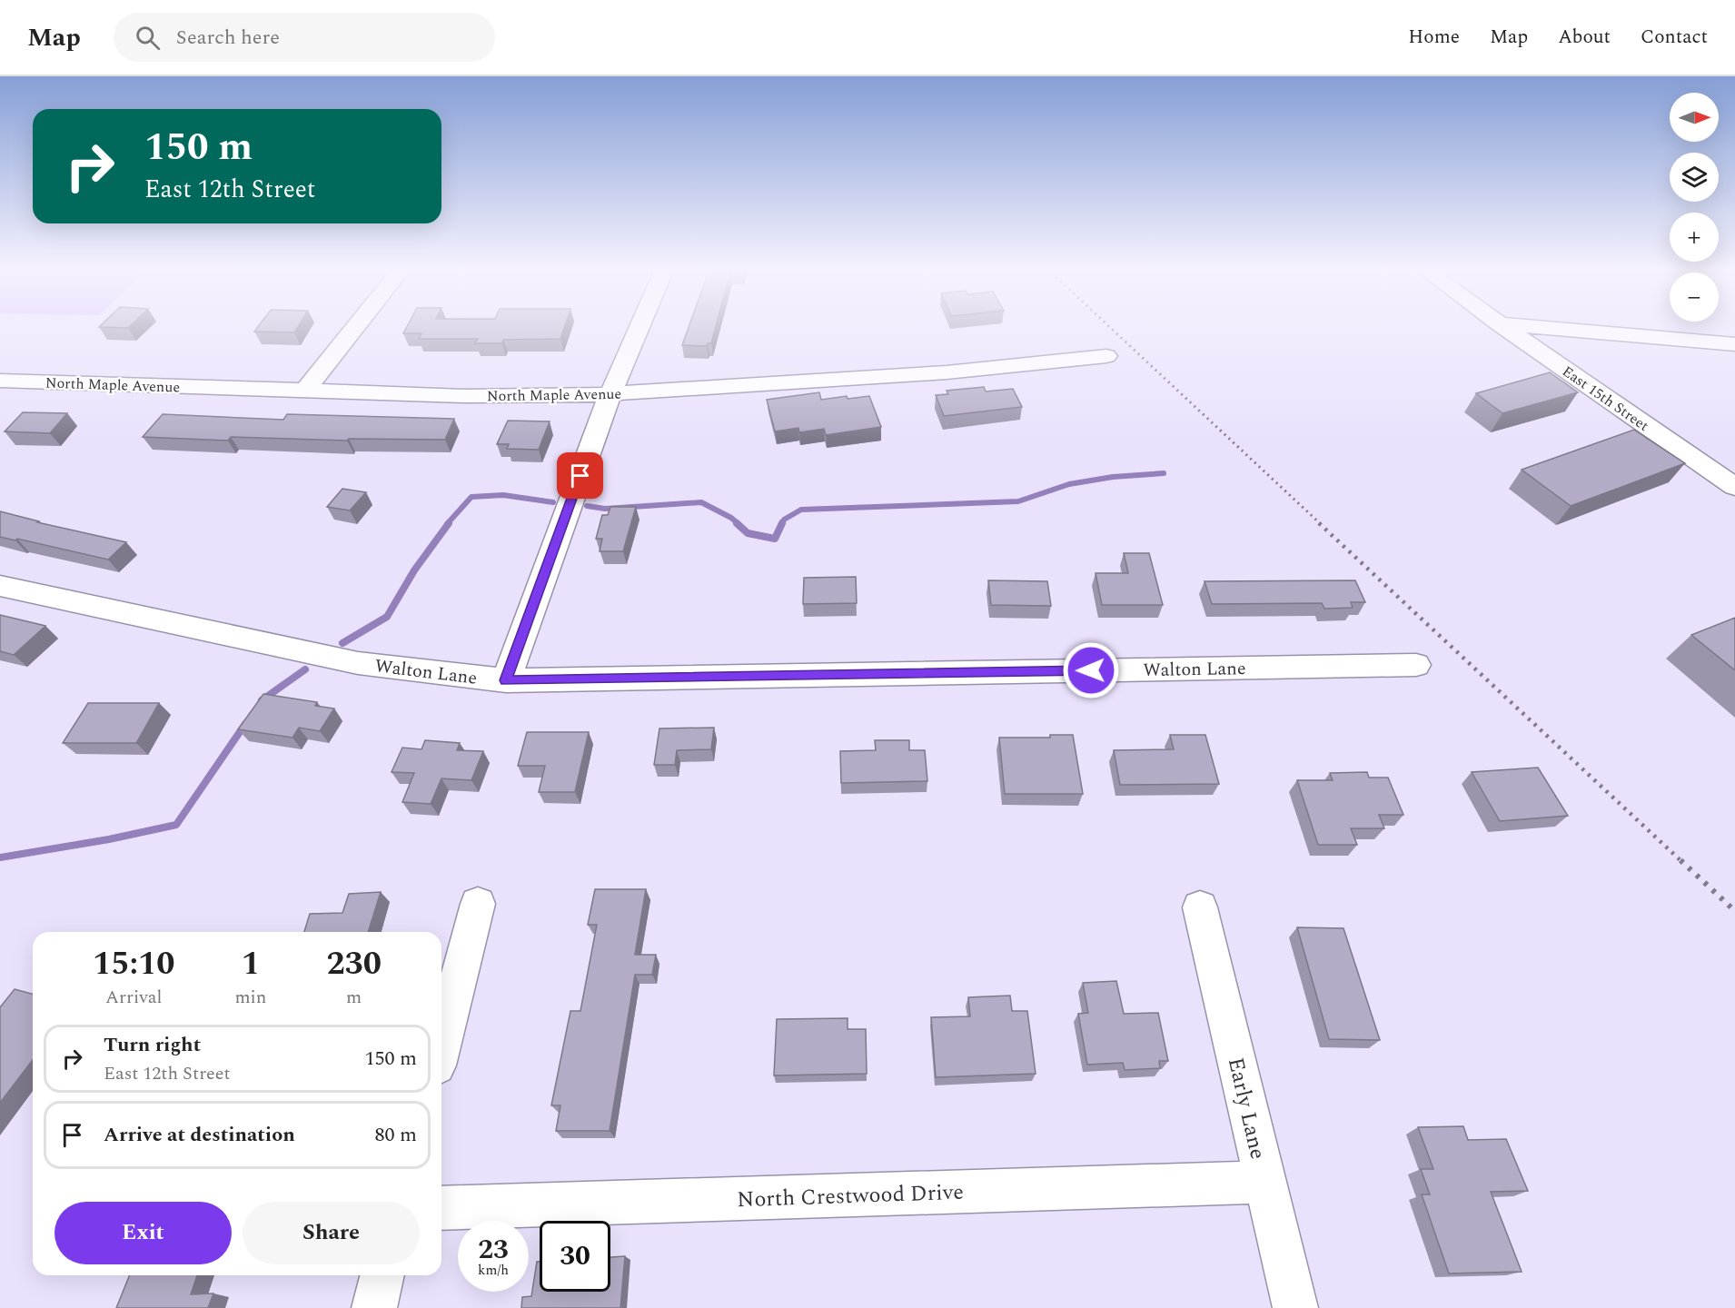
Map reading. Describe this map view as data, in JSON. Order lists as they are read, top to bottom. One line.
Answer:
{"streets":{"street":["North Maple Avenue","East 15th Street","Walton Lane","Early Lane","North Crestwood Drive"]},"crossings":[["Early Lane","North Crestwood Drive"]],"north":"right","page":{"header":"Map","search":"Search here","nav":["Home","Map","About","Contact"],"map_buttons":["+","−"],"turn":["150 m","East 12th Street"],"eta":["15:10","Arrival","1","min","230","m"],"list":[{"name":"Turn right","note":"East 12th Street","value":"150 m"},{"name":"Arrive at destination","value":"80 m"}],"buttons":["Exit","Share"],"speed":"23 km/h","limit":"30"}}
